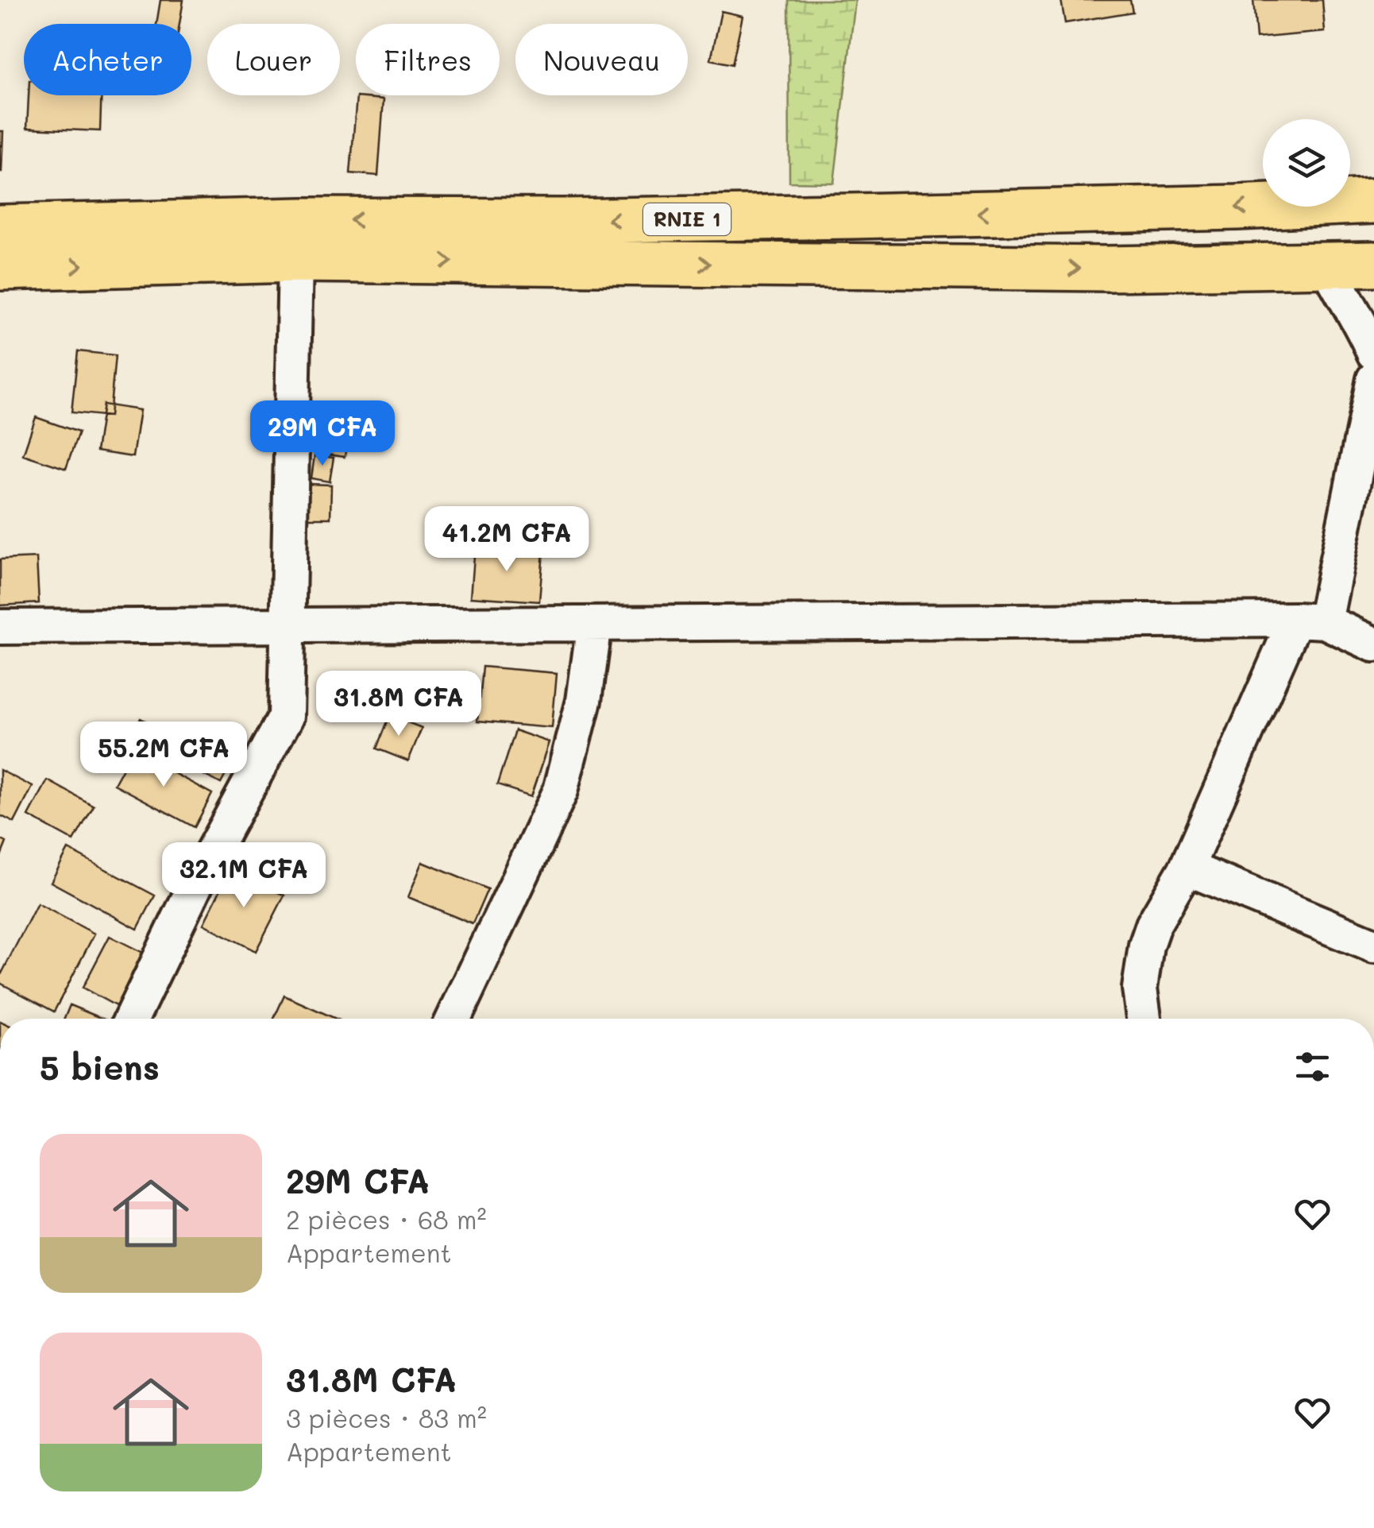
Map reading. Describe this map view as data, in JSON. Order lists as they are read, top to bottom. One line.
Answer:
{"streets":{"highway":["RNIE 1"]},"page":{"chip":["Acheter","Louer","Filtres","Nouveau"],"price":["29M CFA","41.2M CFA","31.8M CFA","55.2M CFA","32.1M CFA"],"heading":"5 biens","list":[{"name":"29M CFA","note":"2 pièces · 68 m² · Appartement"},{"name":"31.8M CFA","note":"3 pièces · 83 m² · Appartement"}]}}
